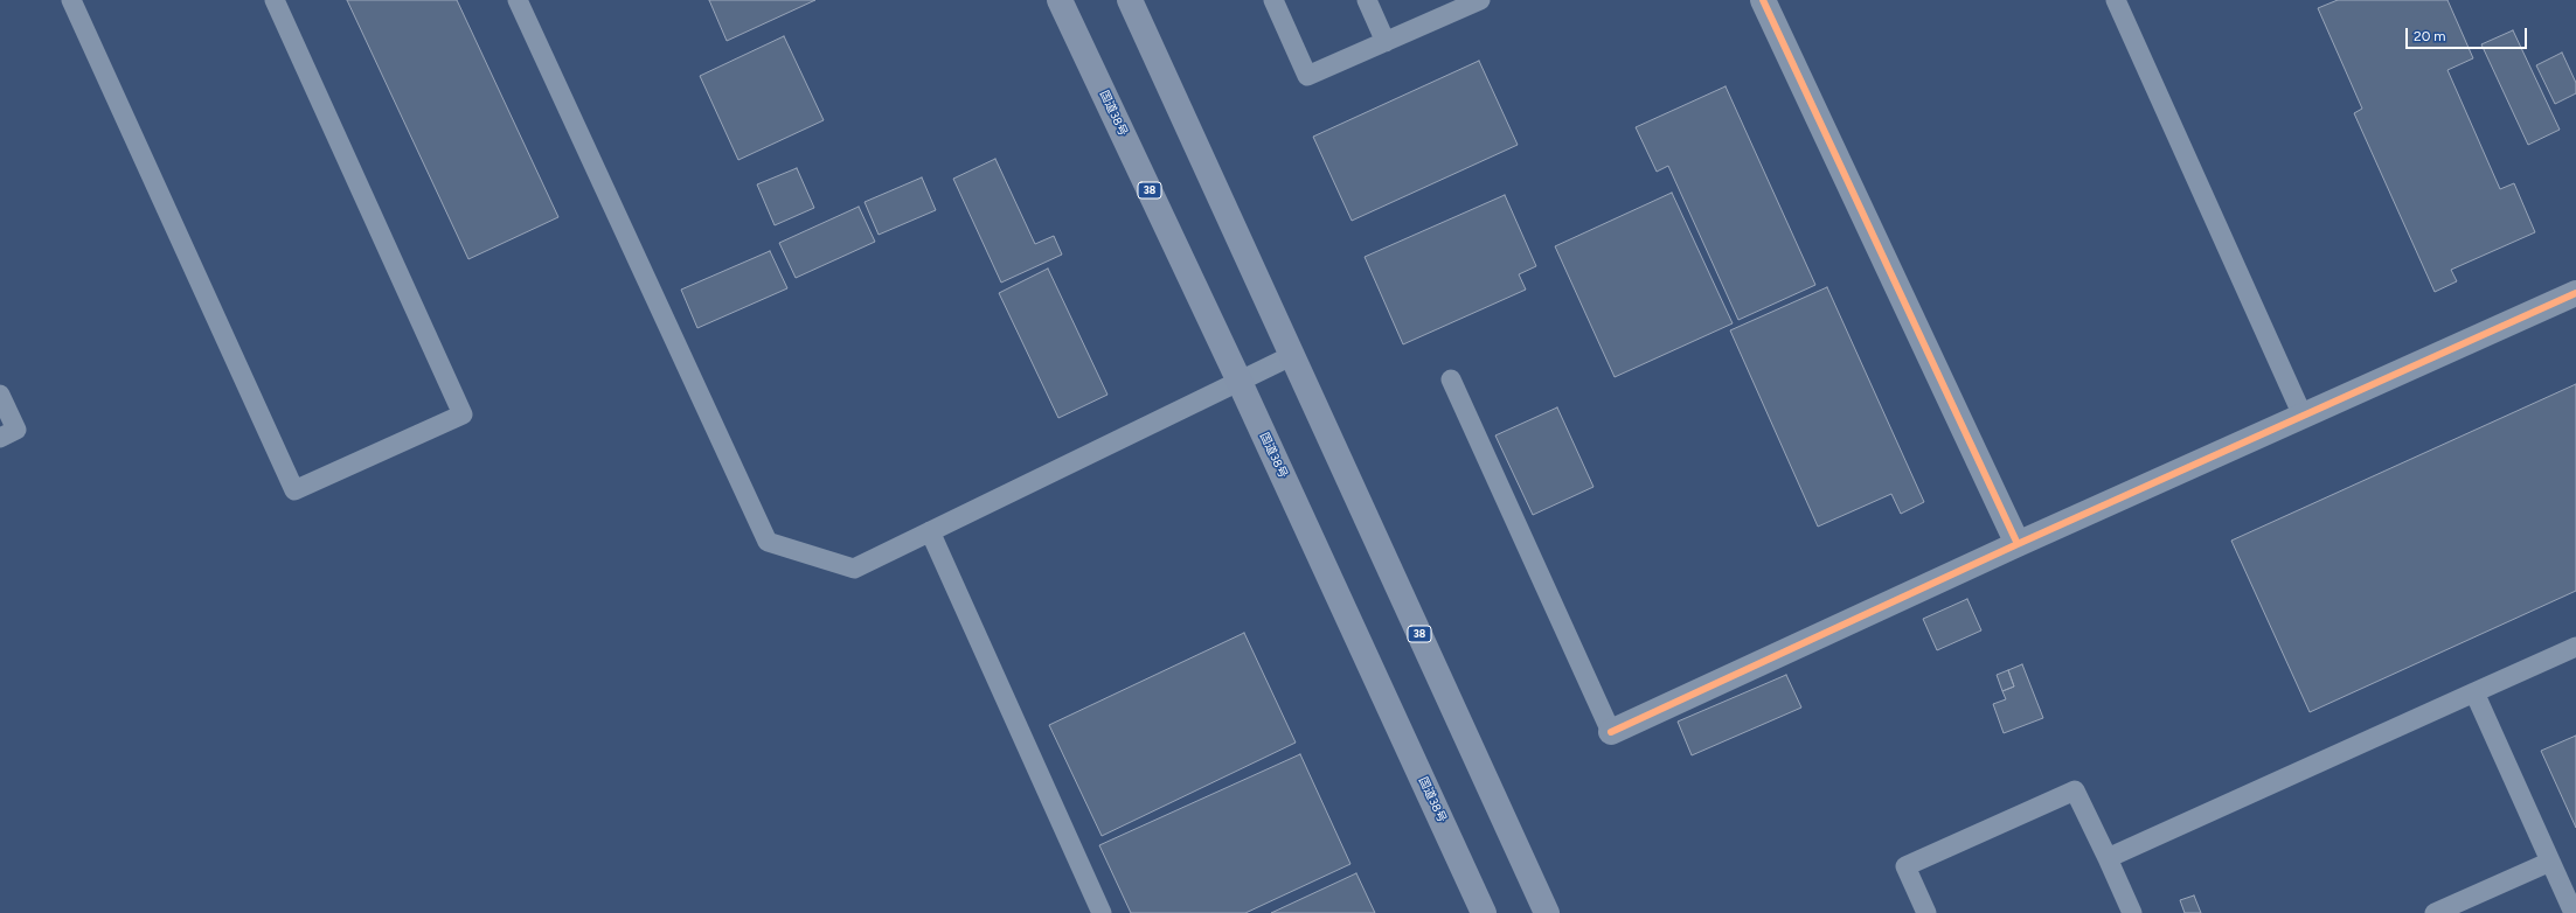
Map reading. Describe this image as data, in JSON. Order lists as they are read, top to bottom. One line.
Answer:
{"streets":{"highway":["国道38号","38"]},"scale_bar":"20 m"}
